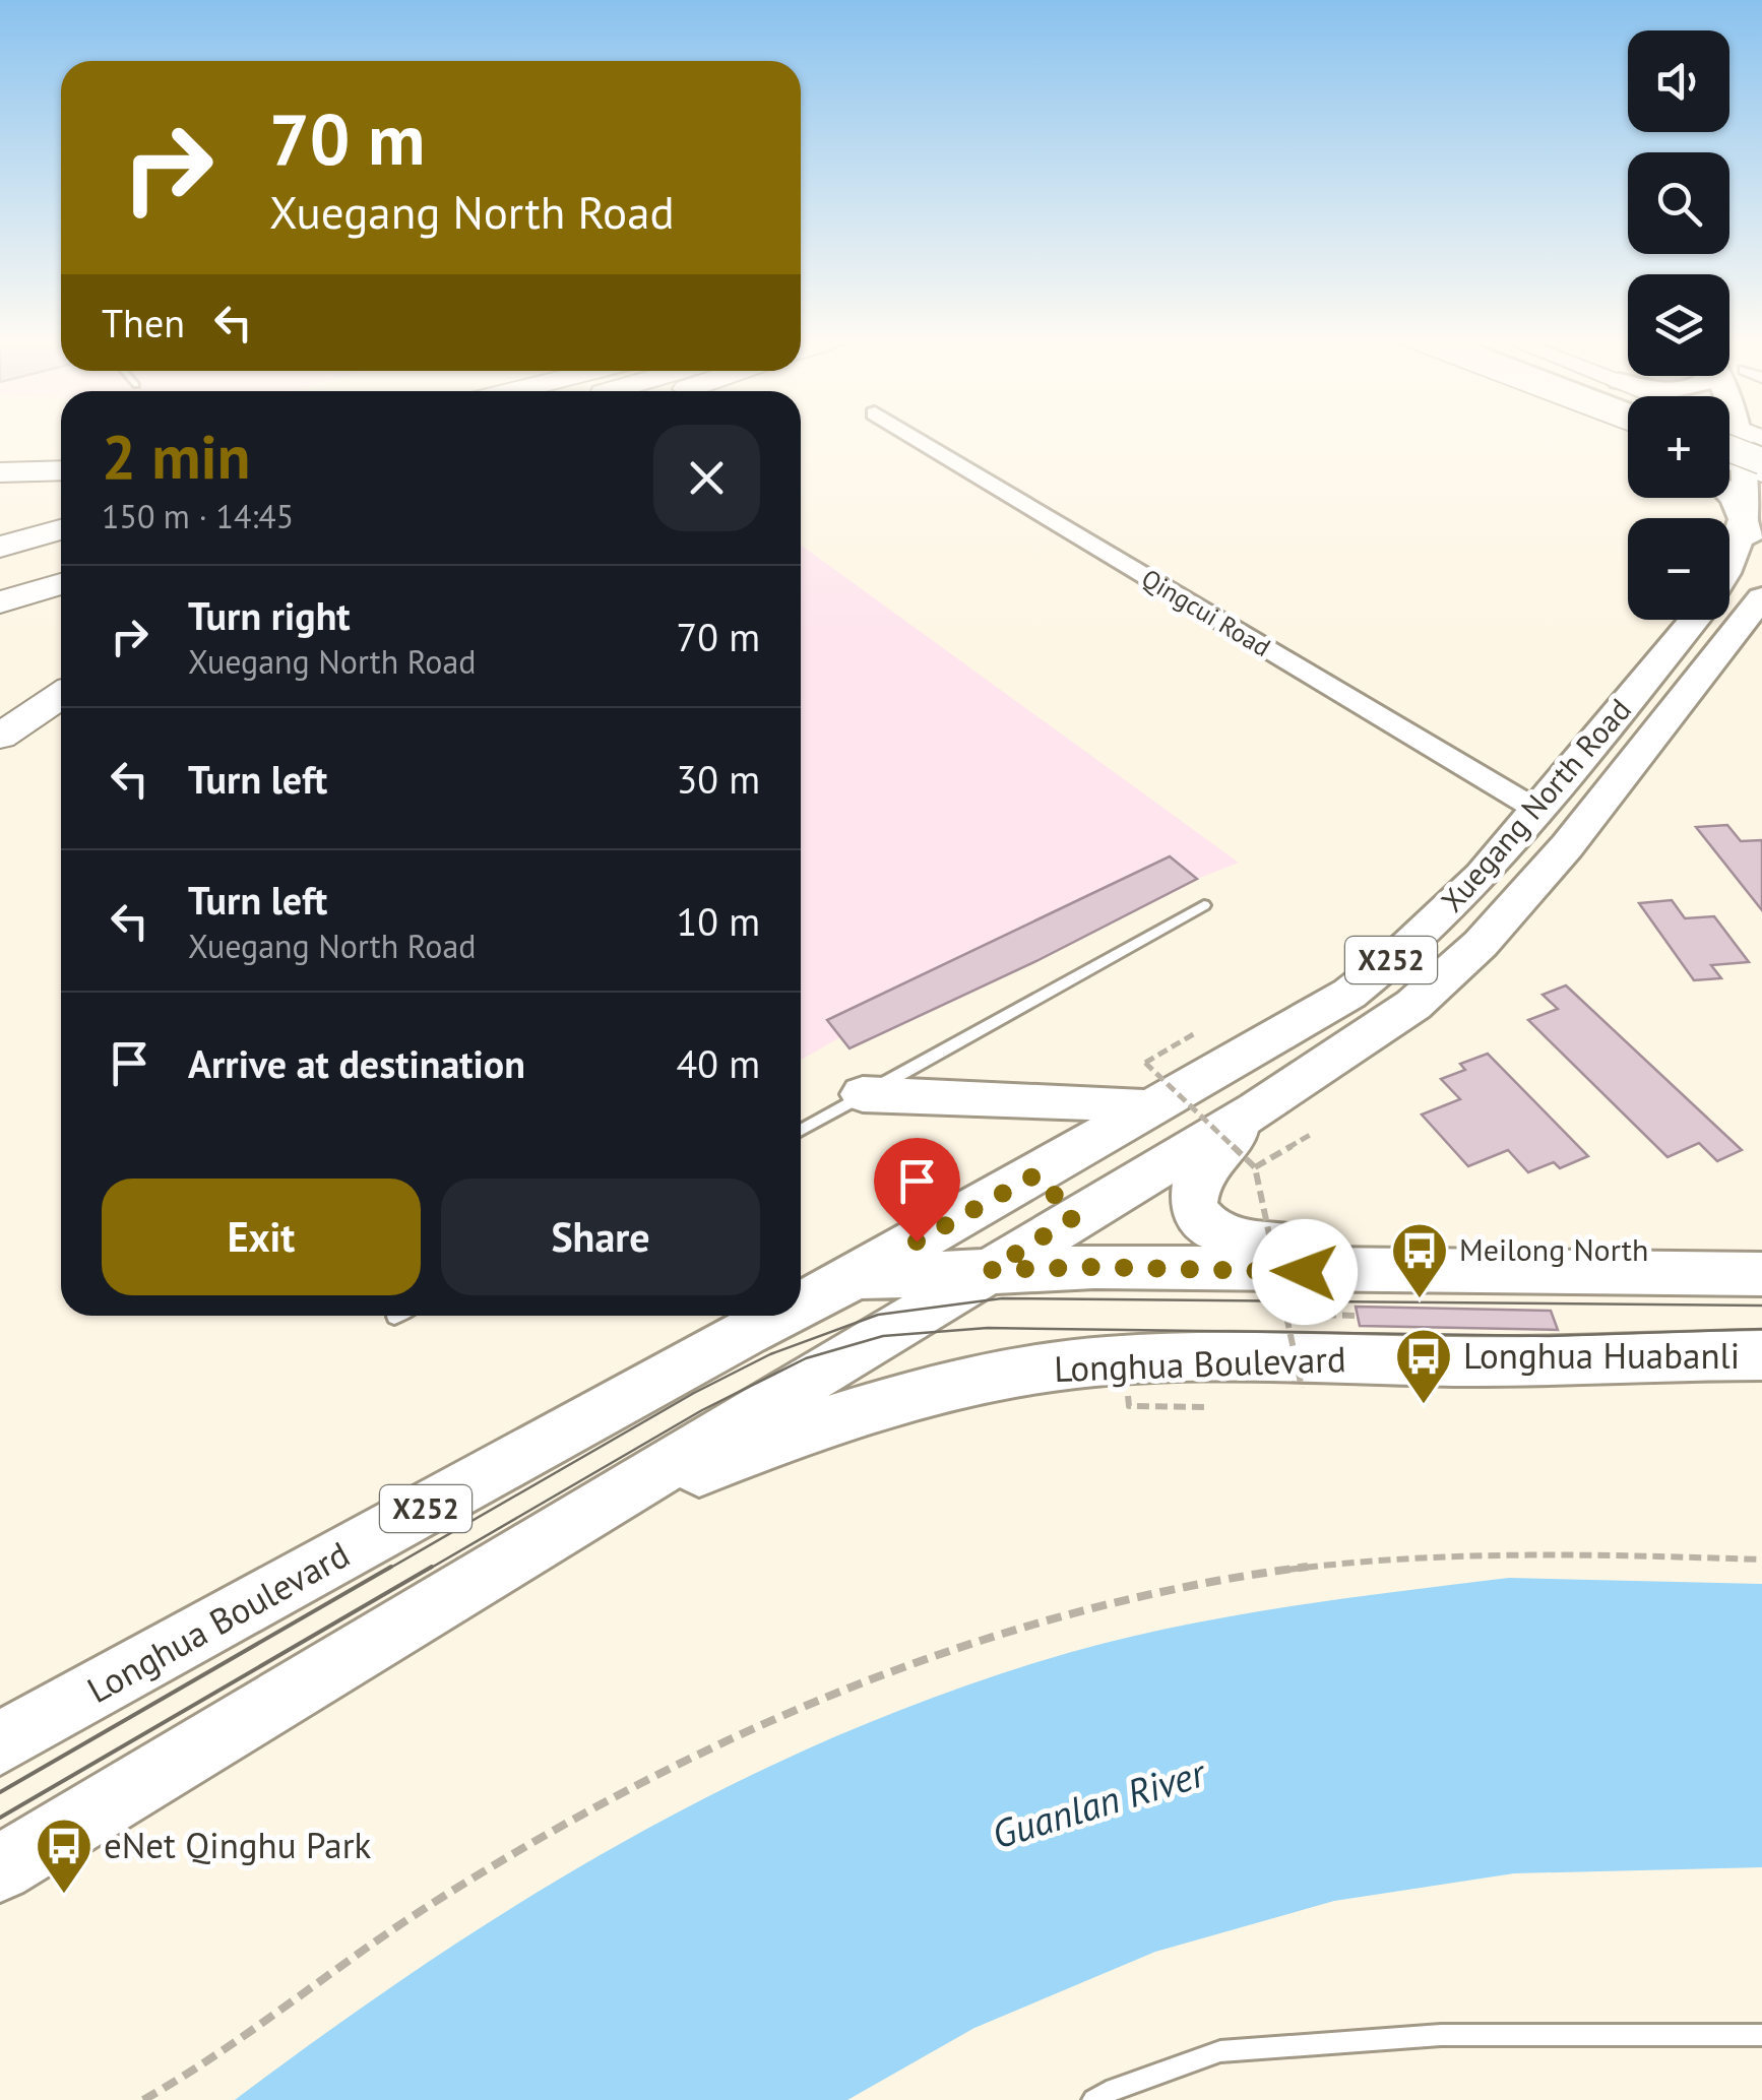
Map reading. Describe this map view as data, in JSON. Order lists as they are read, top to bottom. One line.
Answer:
{"streets":{"main road":["Xuegang North Road","X252","Longhua Boulevard"],"street":["Qingcui Road"]},"crossings":[["Qingcui Road","Xuegang North Road"],["Xuegang North Road","Longhua Boulevard"]],"water":["Guanlan River"],"places":{"bus stop":["Meilong North","Longhua Huabanli","eNet Qinghu Park"]},"page":{"map_buttons":["+","−"],"turn":["70 m","Xuegang North Road"],"then":"Then","heading":["2 min","150 m · 14:45"],"list":[{"name":"Turn right","note":"Xuegang North Road","value":"70 m"},{"name":"Turn left","value":"30 m"},{"name":"Turn left","note":"Xuegang North Road","value":"10 m"},{"name":"Arrive at destination","value":"40 m"}],"buttons":["Exit","Share"]}}
